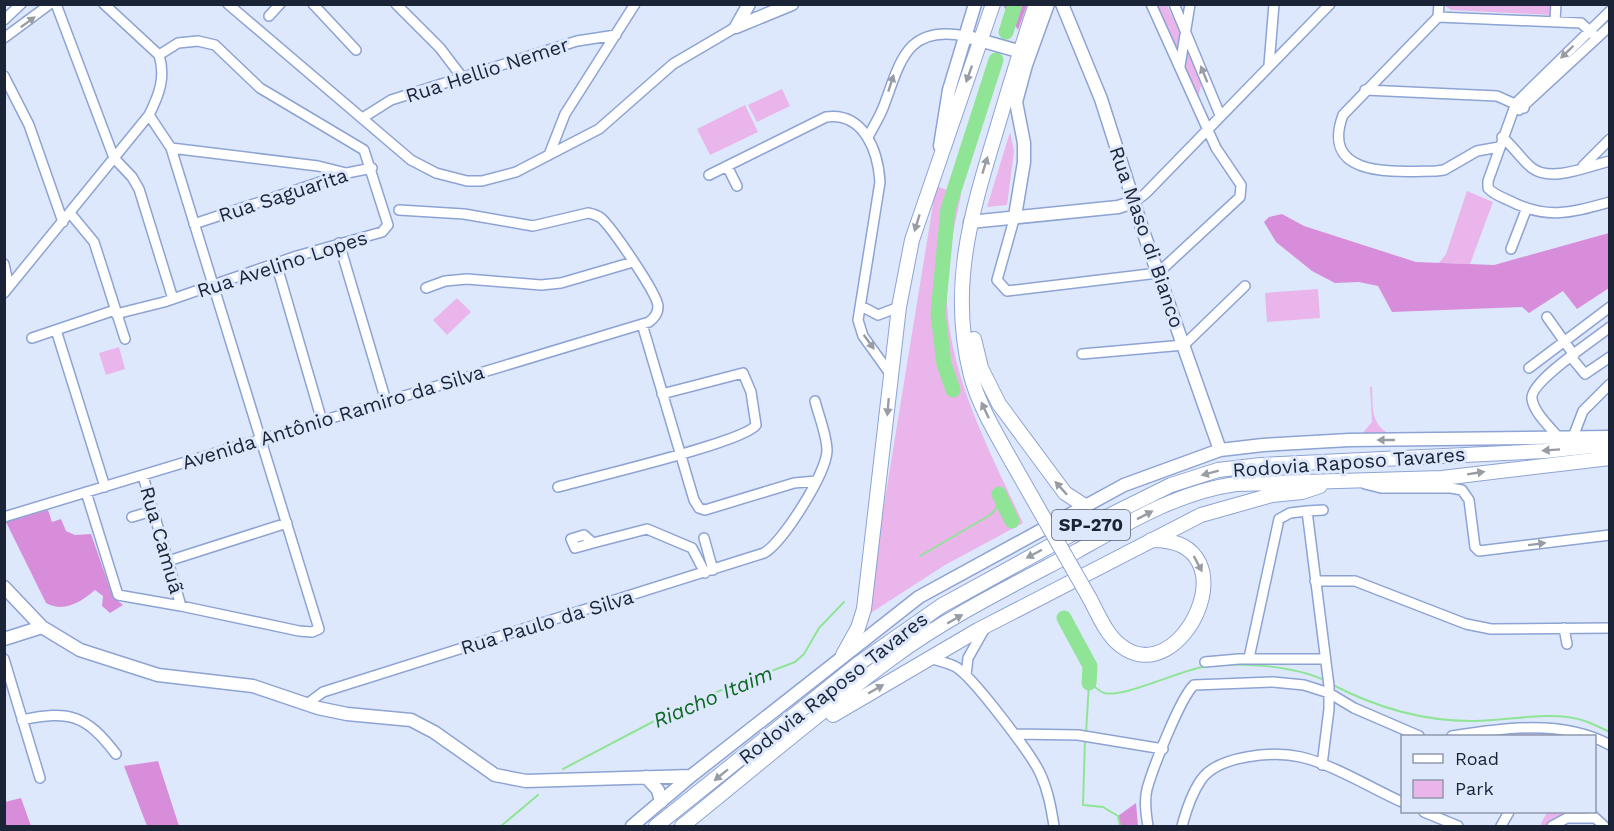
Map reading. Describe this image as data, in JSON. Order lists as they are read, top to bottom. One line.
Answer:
{"streets":{"highway":["Rodovia Raposo Tavares","SP-270"],"main road":["Rua Maso di Bianco"],"street":["Rua Hellio Nemer","Rua Saguarita","Rua Avelino Lopes","Avenida Antônio Ramiro da Silva","Rua Camuã","Rua Paulo da Silva"]},"crossings":[["Rua Saguarita","Rua Avelino Lopes"],["Avenida Antônio Ramiro da Silva","Rua Camuã"]],"water":["Riacho Itaim"],"legend":["Road","Park"]}
